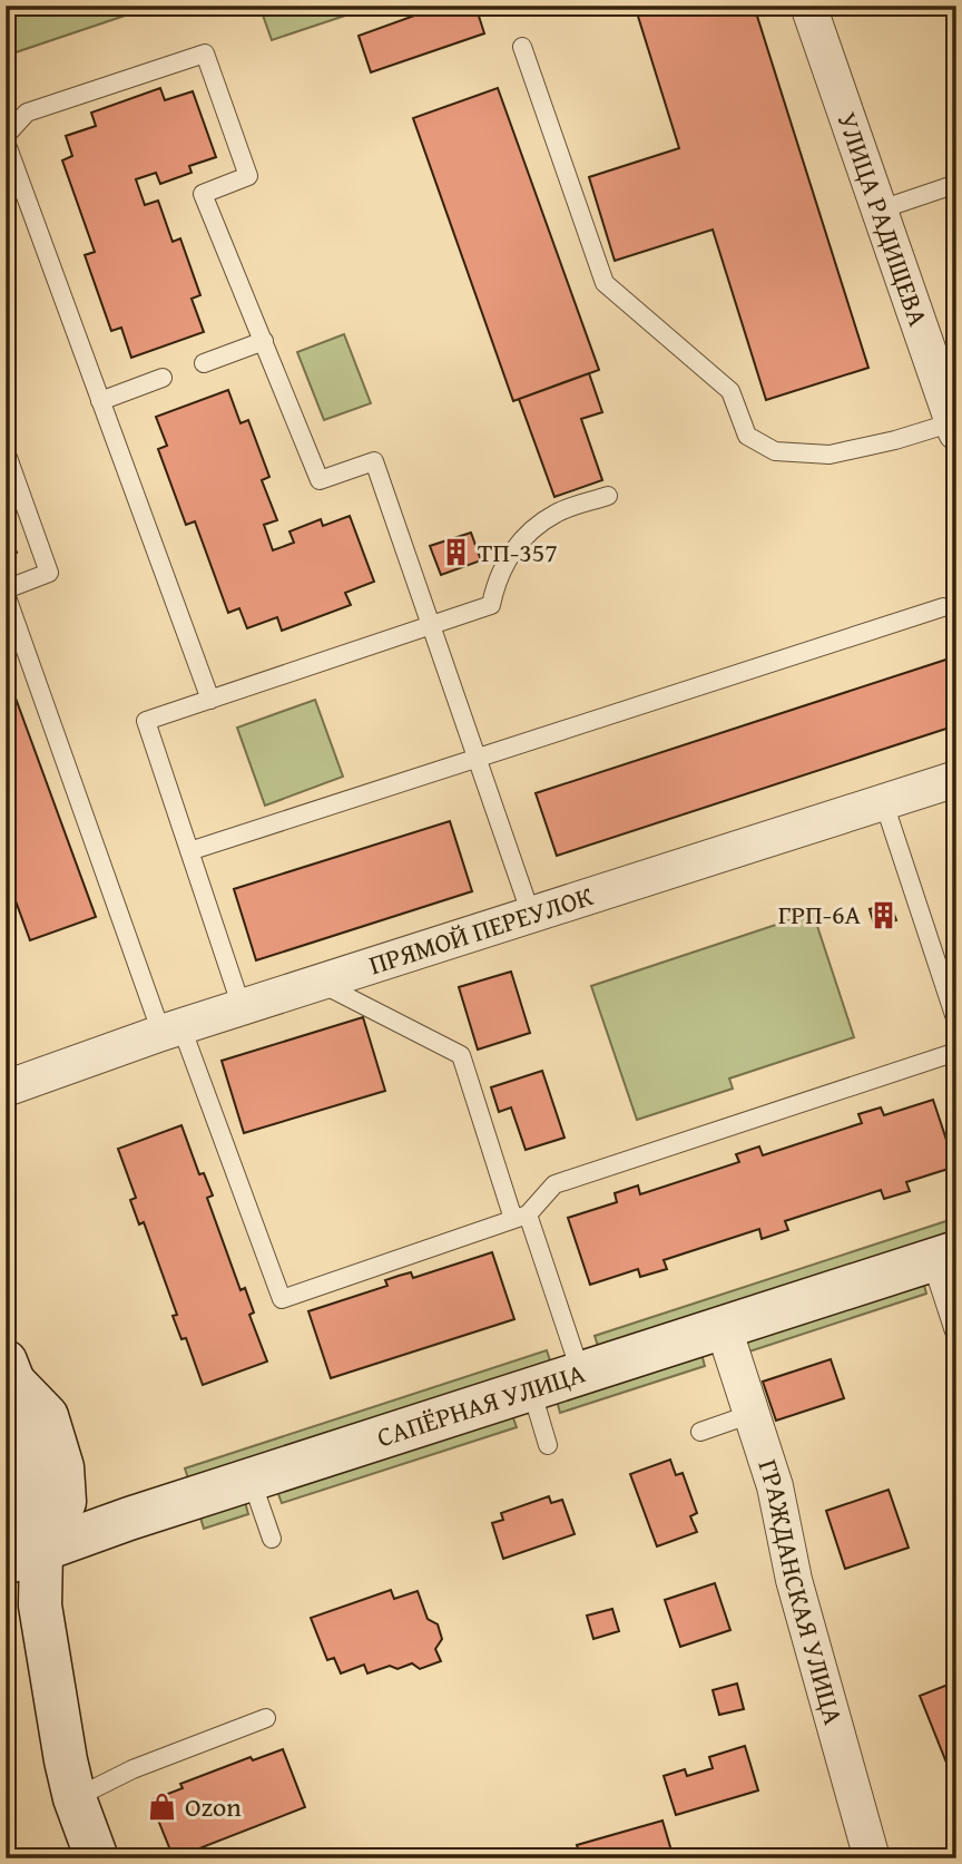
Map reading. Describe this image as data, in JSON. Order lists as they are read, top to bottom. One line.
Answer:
{"streets":{"street":["УЛИЦА РАДИЩЕВА","ПРЯМОЙ ПЕРЕУЛОК","САПЁРНАЯ УЛИЦА","ГРАЖДАНСКАЯ УЛИЦА"]},"crossings":[["САПЁРНАЯ УЛИЦА","ГРАЖДАНСКАЯ УЛИЦА"]],"places":{"building":["ТП-357","ГРП-6А"],"shop":["Ozon"]}}
